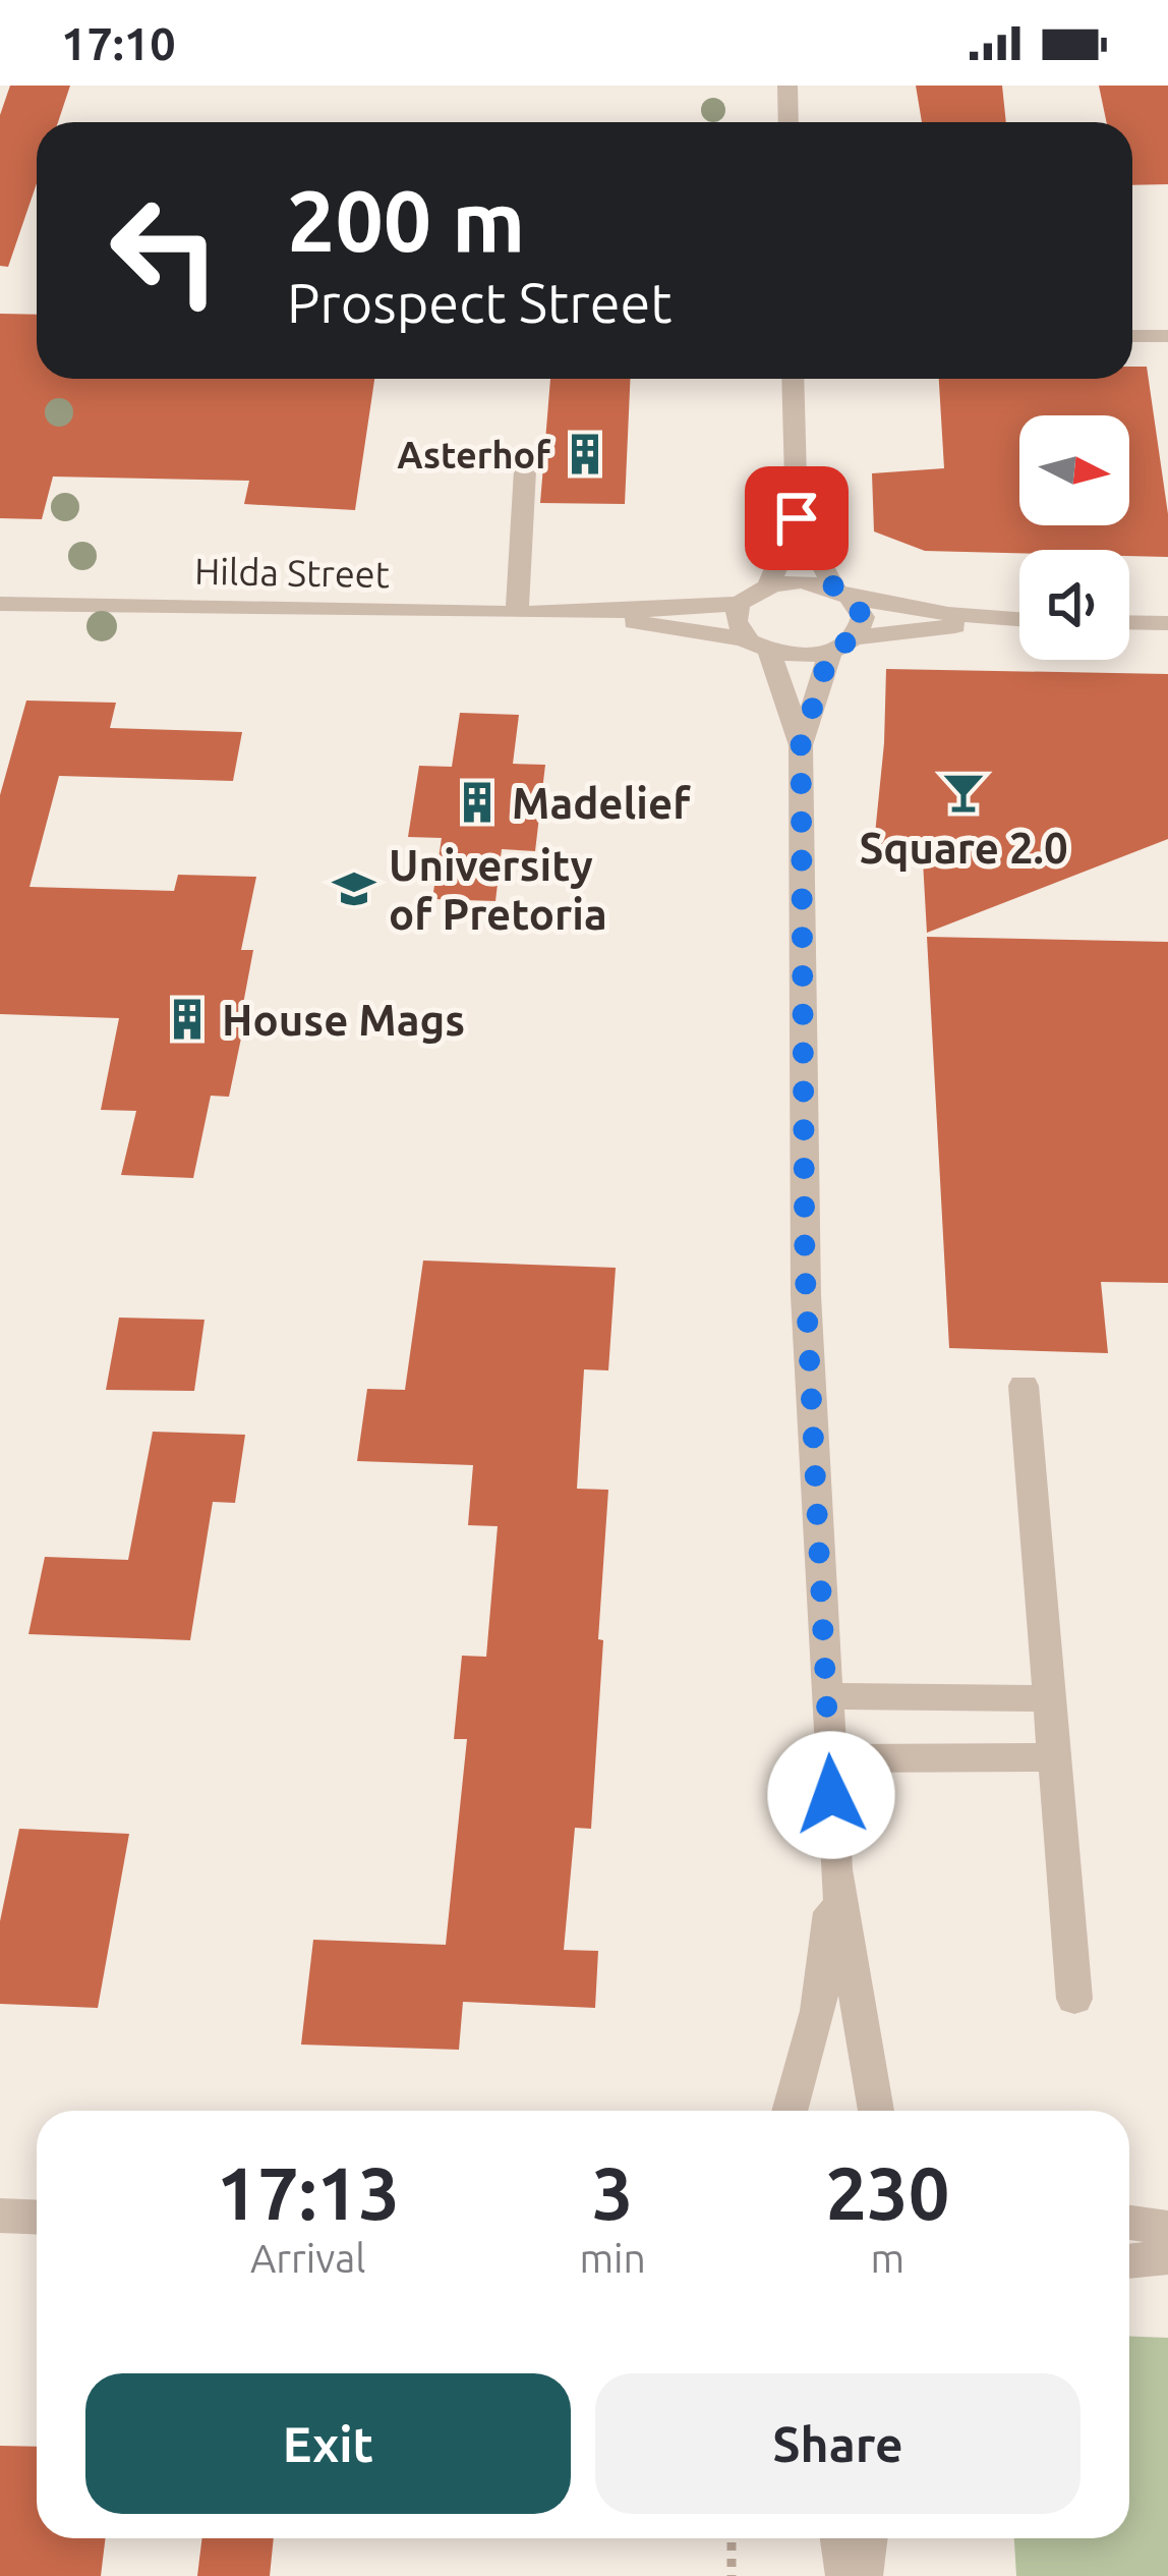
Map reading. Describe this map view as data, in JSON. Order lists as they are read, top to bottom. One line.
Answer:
{"streets":{"street":["Hilda Street"]},"places":{"building":["Asterhof","Madelief","House Mags"],"bar":["Square 2.0"],"school or university":["University of Pretoria"]},"north":"right","page":{"status":"17:10","turn":["200 m","Prospect Street"],"eta":["17:13","Arrival","3","min","230","m"],"buttons":["Exit","Share"]}}
